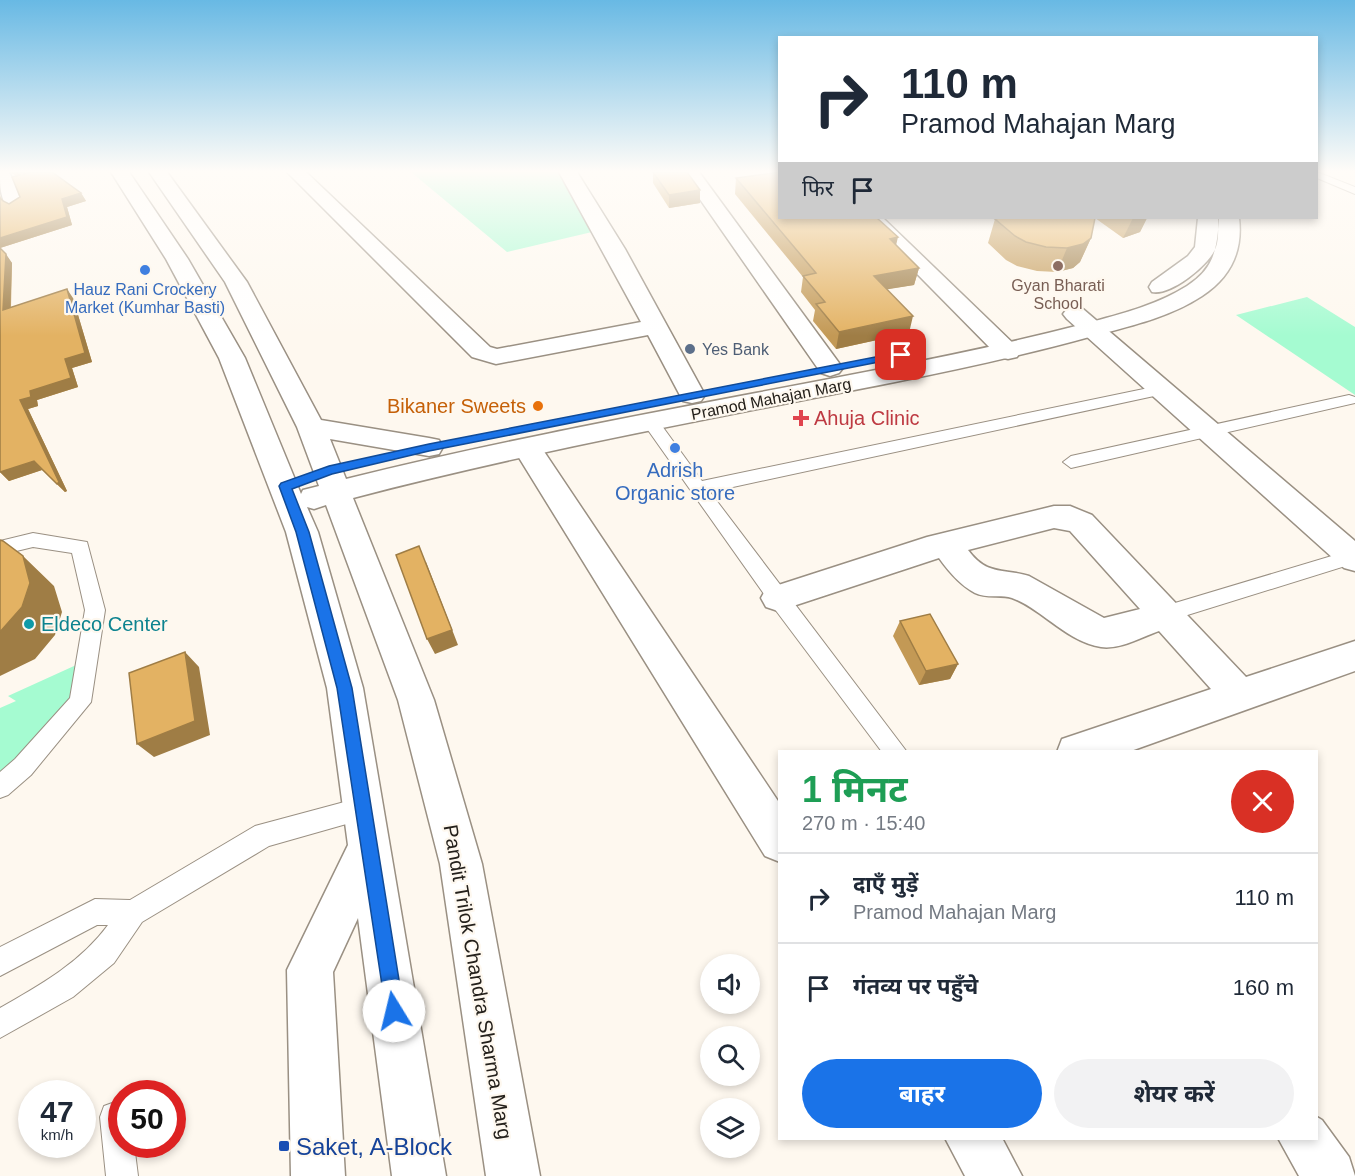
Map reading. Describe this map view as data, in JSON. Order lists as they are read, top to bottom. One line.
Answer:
{"streets":{"street":["Pramod Mahajan Marg","Pandit Trilok Chandra Sharma Marg"]},"crossings":[["Pramod Mahajan Marg","Pandit Trilok Chandra Sharma Marg"]],"places":{"other":["Gyan Bharati School","Hauz Rani Crockery Market (Kumhar Basti)","Yes Bank","Bikaner Sweets","Adrish Organic store","Eldeco Center"],"health":["Ahuja Clinic"],"transit":["Saket, A-Block"]},"page":{"turn":["110 m","Pramod Mahajan Marg"],"then":"फिर","heading":["1 मिनट","270 m · 15:40"],"list":[{"name":"दाएँ मुड़ें","note":"Pramod Mahajan Marg","value":"110 m"},{"name":"गंतव्य पर पहुँचे","value":"160 m"}],"buttons":["बाहर","शेयर करें"],"speed":"47 km/h","limit":"50"}}
